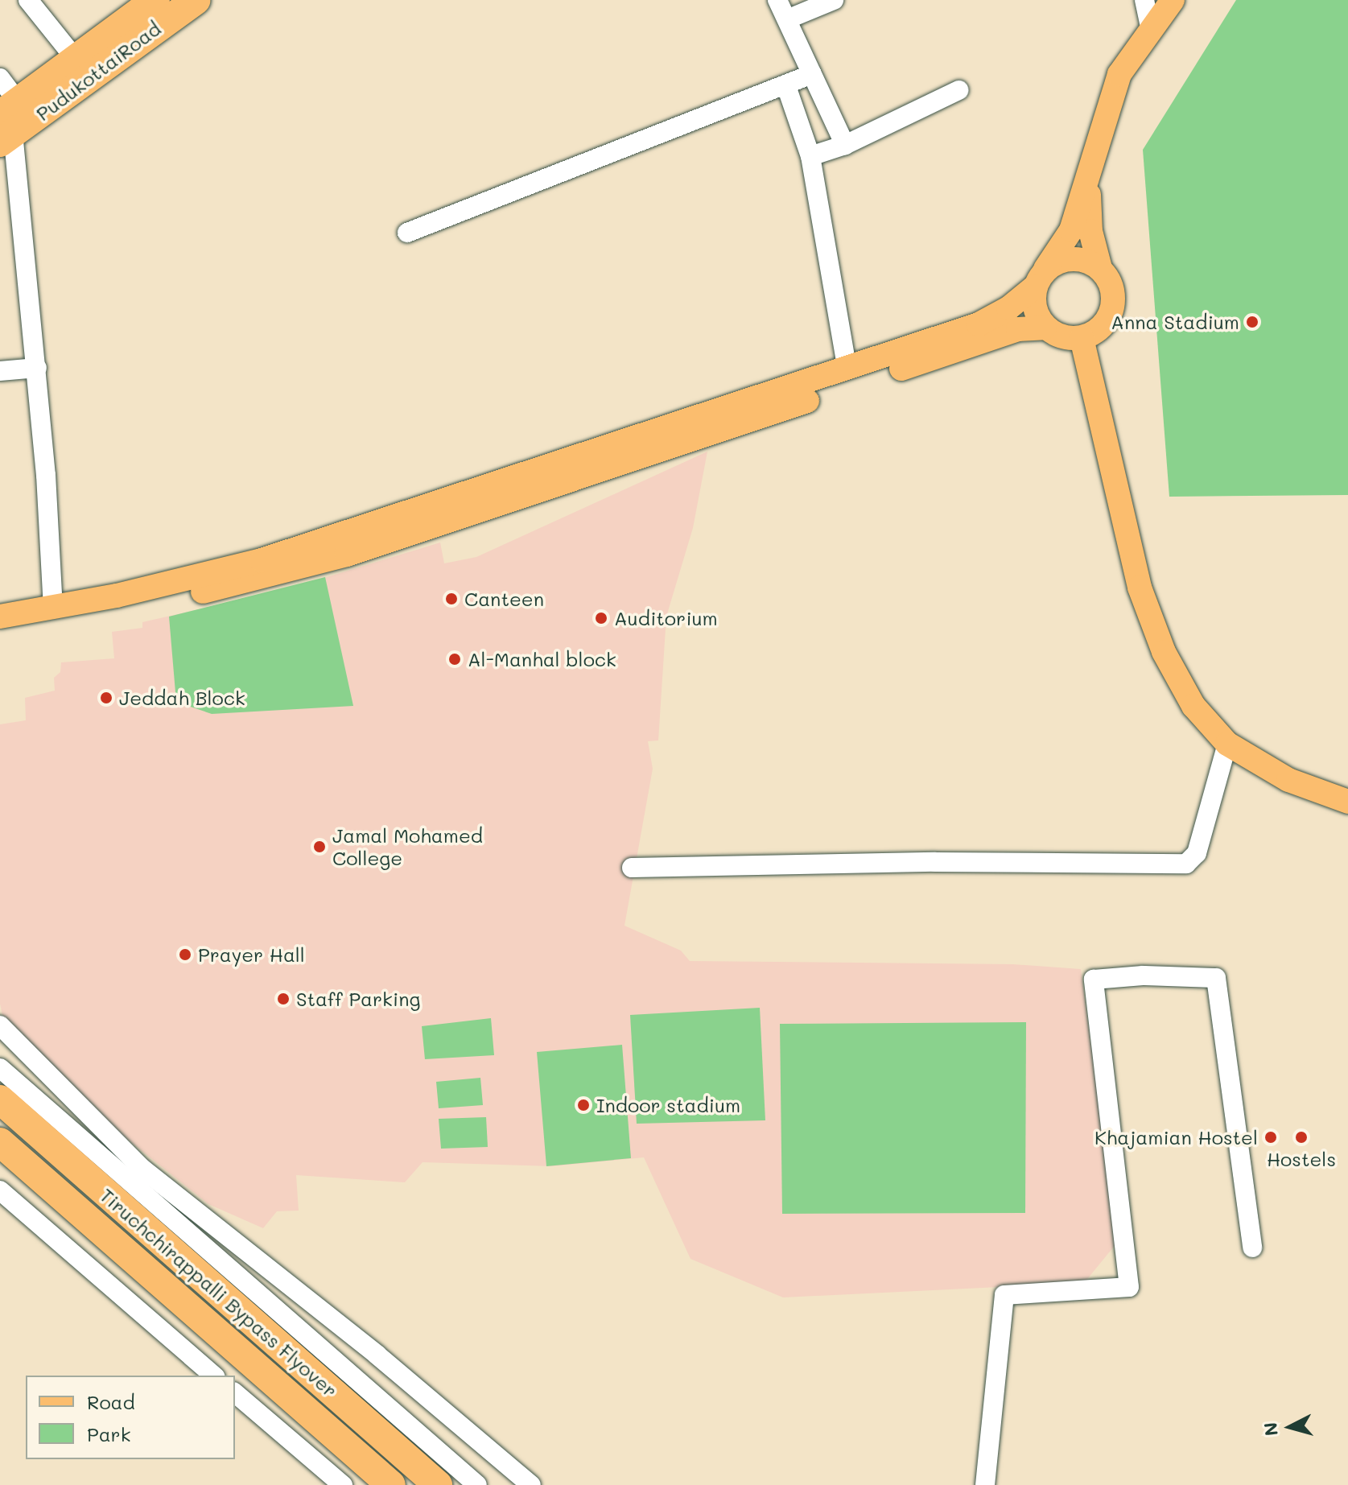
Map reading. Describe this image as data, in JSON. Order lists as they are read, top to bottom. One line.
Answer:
{"streets":{"highway":["PudukottaiRoad","Tiruchchirappalli Bypass Flyover"]},"places":["Anna Stadium","Canteen","Auditorium","Al-Manhal block","Jeddah Block","Jamal Mohamed College","Prayer Hall","Staff Parking","Indoor stadium","Khajamian Hostel","Hostels"],"legend":["Road","Park"],"north":"left"}
